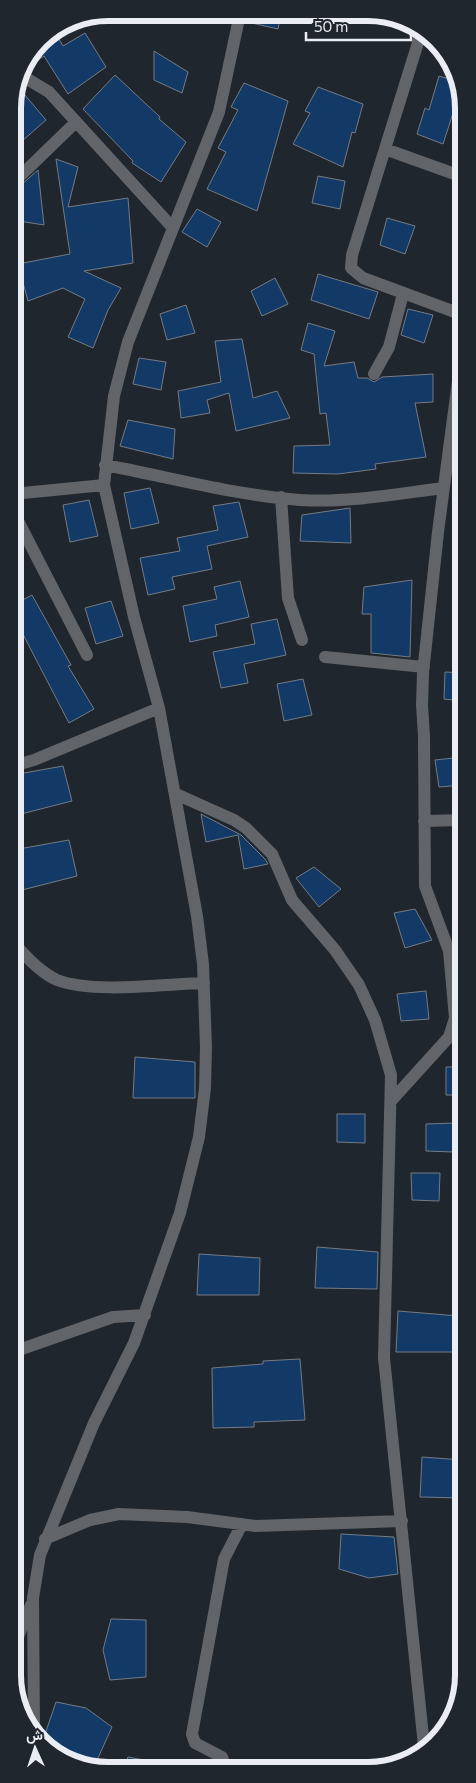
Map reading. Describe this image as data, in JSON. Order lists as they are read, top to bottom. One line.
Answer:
{"scale_bar":"50 m","north":"top"}
